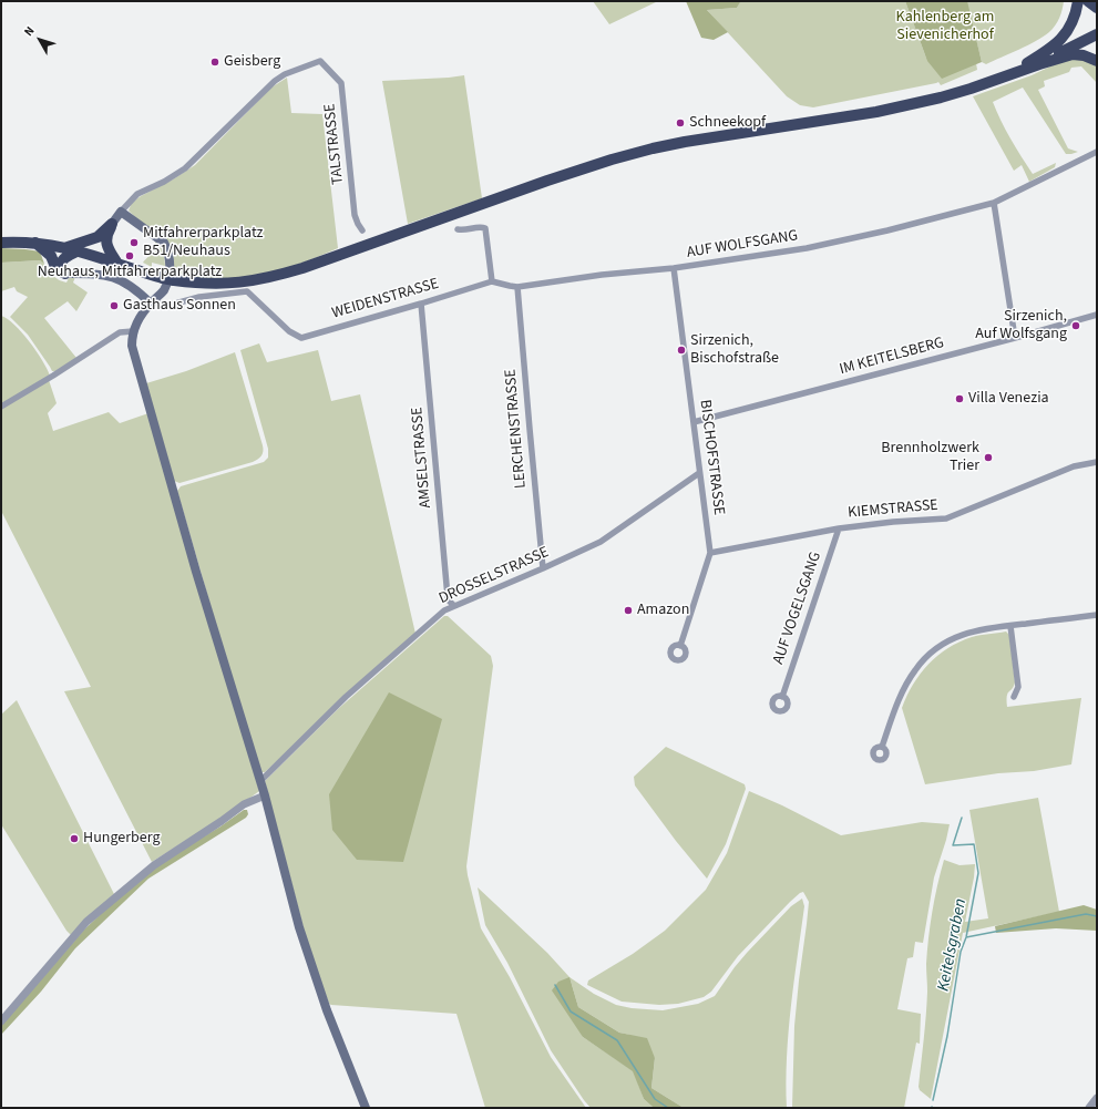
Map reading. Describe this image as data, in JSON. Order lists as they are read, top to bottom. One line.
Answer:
{"streets":{"street":["TALSTRASSE","AUF WOLFSGANG","WEIDENSTRASSE","IM KEITELSBERG","LERCHENSTRASSE","AMSELSTRASSE","BISCHOFSTRASSE","KIEMSTRASSE","DROSSELSTRASSE","AUF VOGELSGANG"]},"crossings":[["AUF WOLFSGANG","WEIDENSTRASSE"],["AUF WOLFSGANG","LERCHENSTRASSE"],["AUF WOLFSGANG","BISCHOFSTRASSE"],["WEIDENSTRASSE","AMSELSTRASSE"],["IM KEITELSBERG","BISCHOFSTRASSE"],["LERCHENSTRASSE","DROSSELSTRASSE"],["AMSELSTRASSE","DROSSELSTRASSE"],["BISCHOFSTRASSE","KIEMSTRASSE"],["BISCHOFSTRASSE","DROSSELSTRASSE"],["KIEMSTRASSE","AUF VOGELSGANG"]],"water":["Keitelsgraben"],"parks":["Kahlenberg am Sievenicherhof"],"places":["Geisberg","Schneekopf","Mitfahrerparkplatz B51/Neuhaus","Neuhaus, Mitfahrerparkplatz","Gasthaus Sonnen","Sirzenich, Auf Wolfsgang","Sirzenich, Bischofstraße","Villa Venezia","Brennholzwerk Trier","Amazon","Hungerberg"],"north":"top left"}
